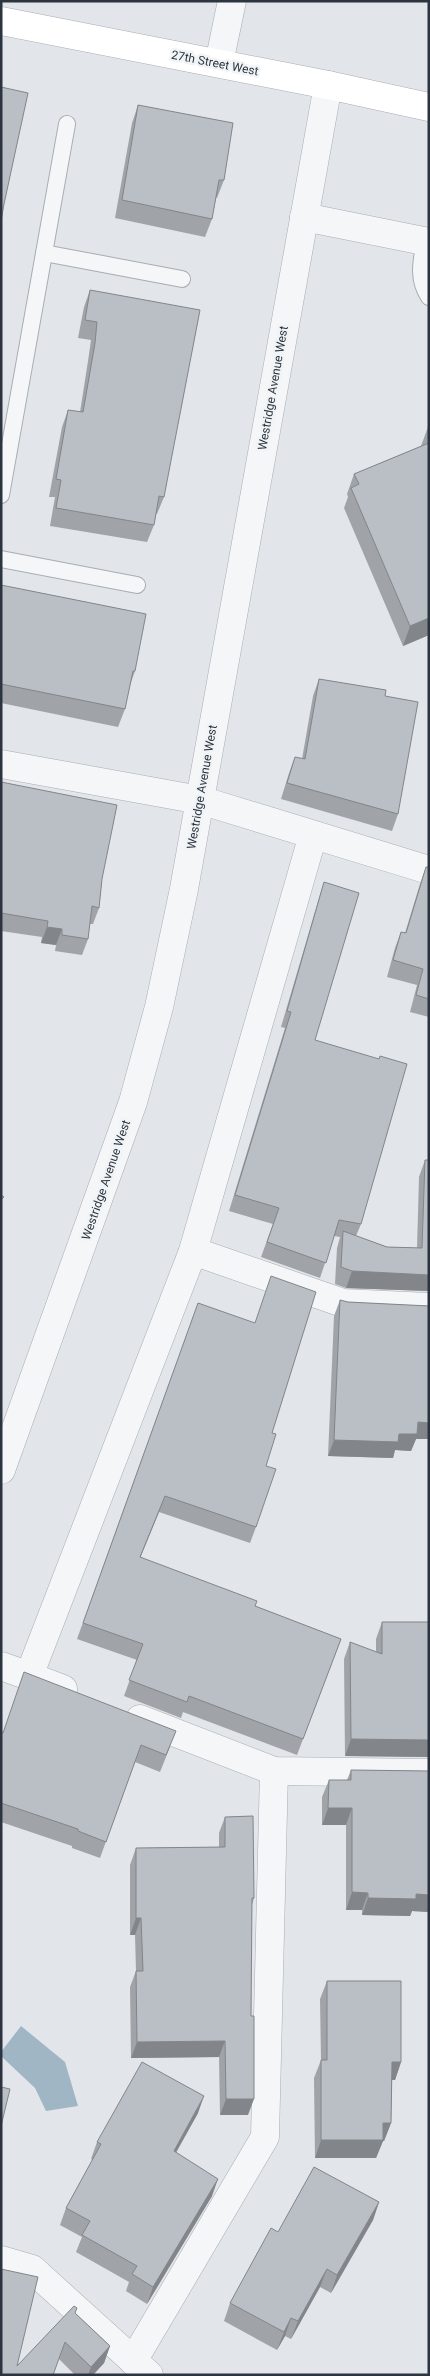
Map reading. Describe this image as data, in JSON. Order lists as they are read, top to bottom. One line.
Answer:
{"streets":{"street":["27th Street West","Westridge Avenue West"]},"crossings":[["27th Street West","Westridge Avenue West"]]}
